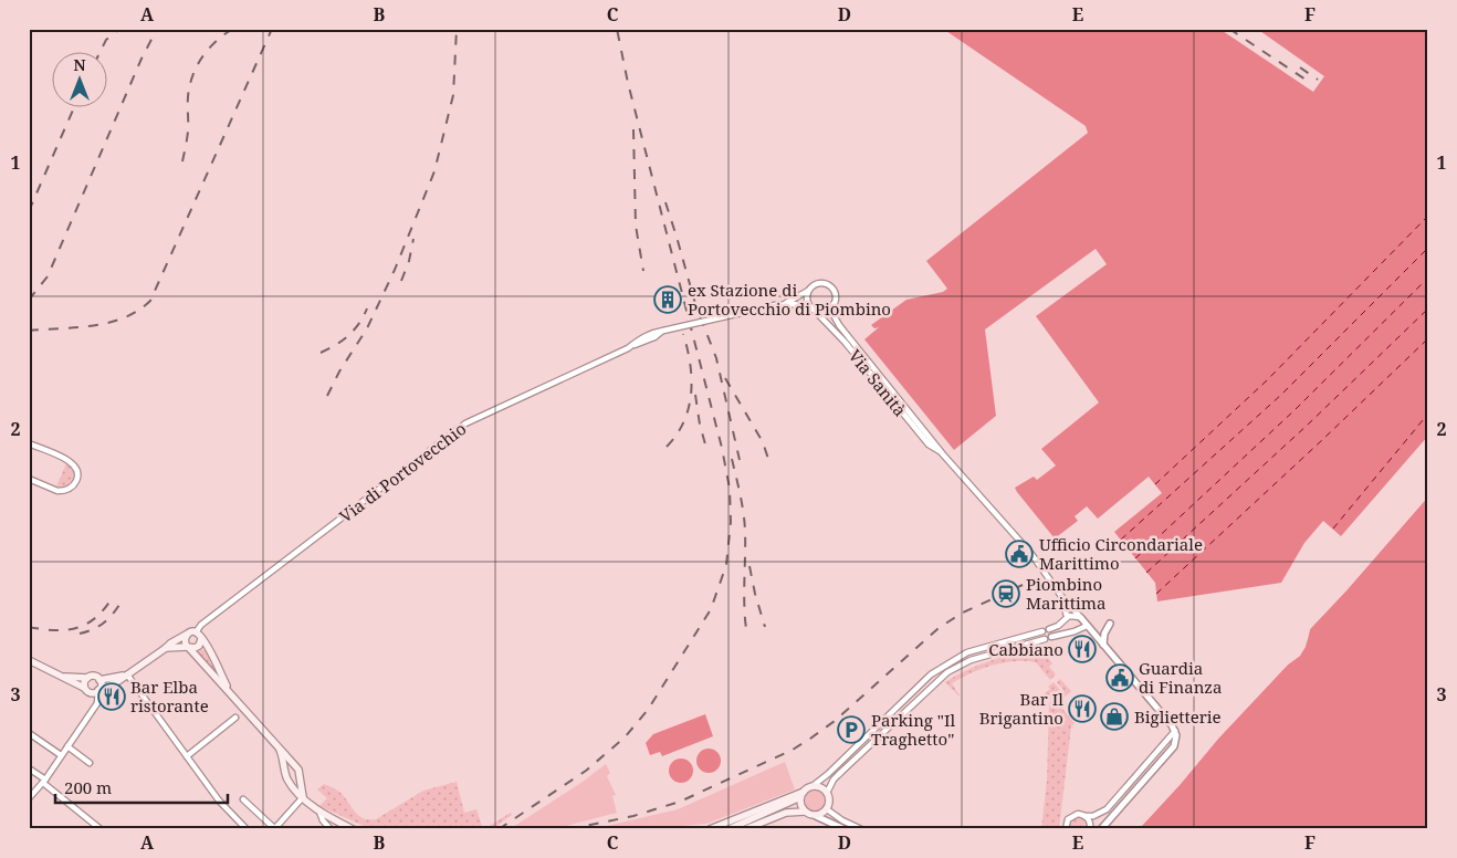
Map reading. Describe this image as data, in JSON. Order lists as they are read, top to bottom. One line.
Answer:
{"streets":{"street":["Via Sanità","Via di Portovecchio"]},"crossings":[["Via Sanità","Via di Portovecchio"]],"places":{"building":["ex Stazione di Portovecchio di Piombino"],"public building":["Ufficio Circondariale Marittimo","Guardia di Finanza"],"station":["Piombino Marittima"],"restaurant":["Cabbiano","Bar Elba ristorante","Bar Il Brigantino"],"shop":["Biglietterie"],"parking":["Parking \"Il Traghetto\""]},"scale_bar":"200 m","north":"top","grid":{"columns":["A","B","C","D","E","F"],"rows":["1","2","3"]}}
